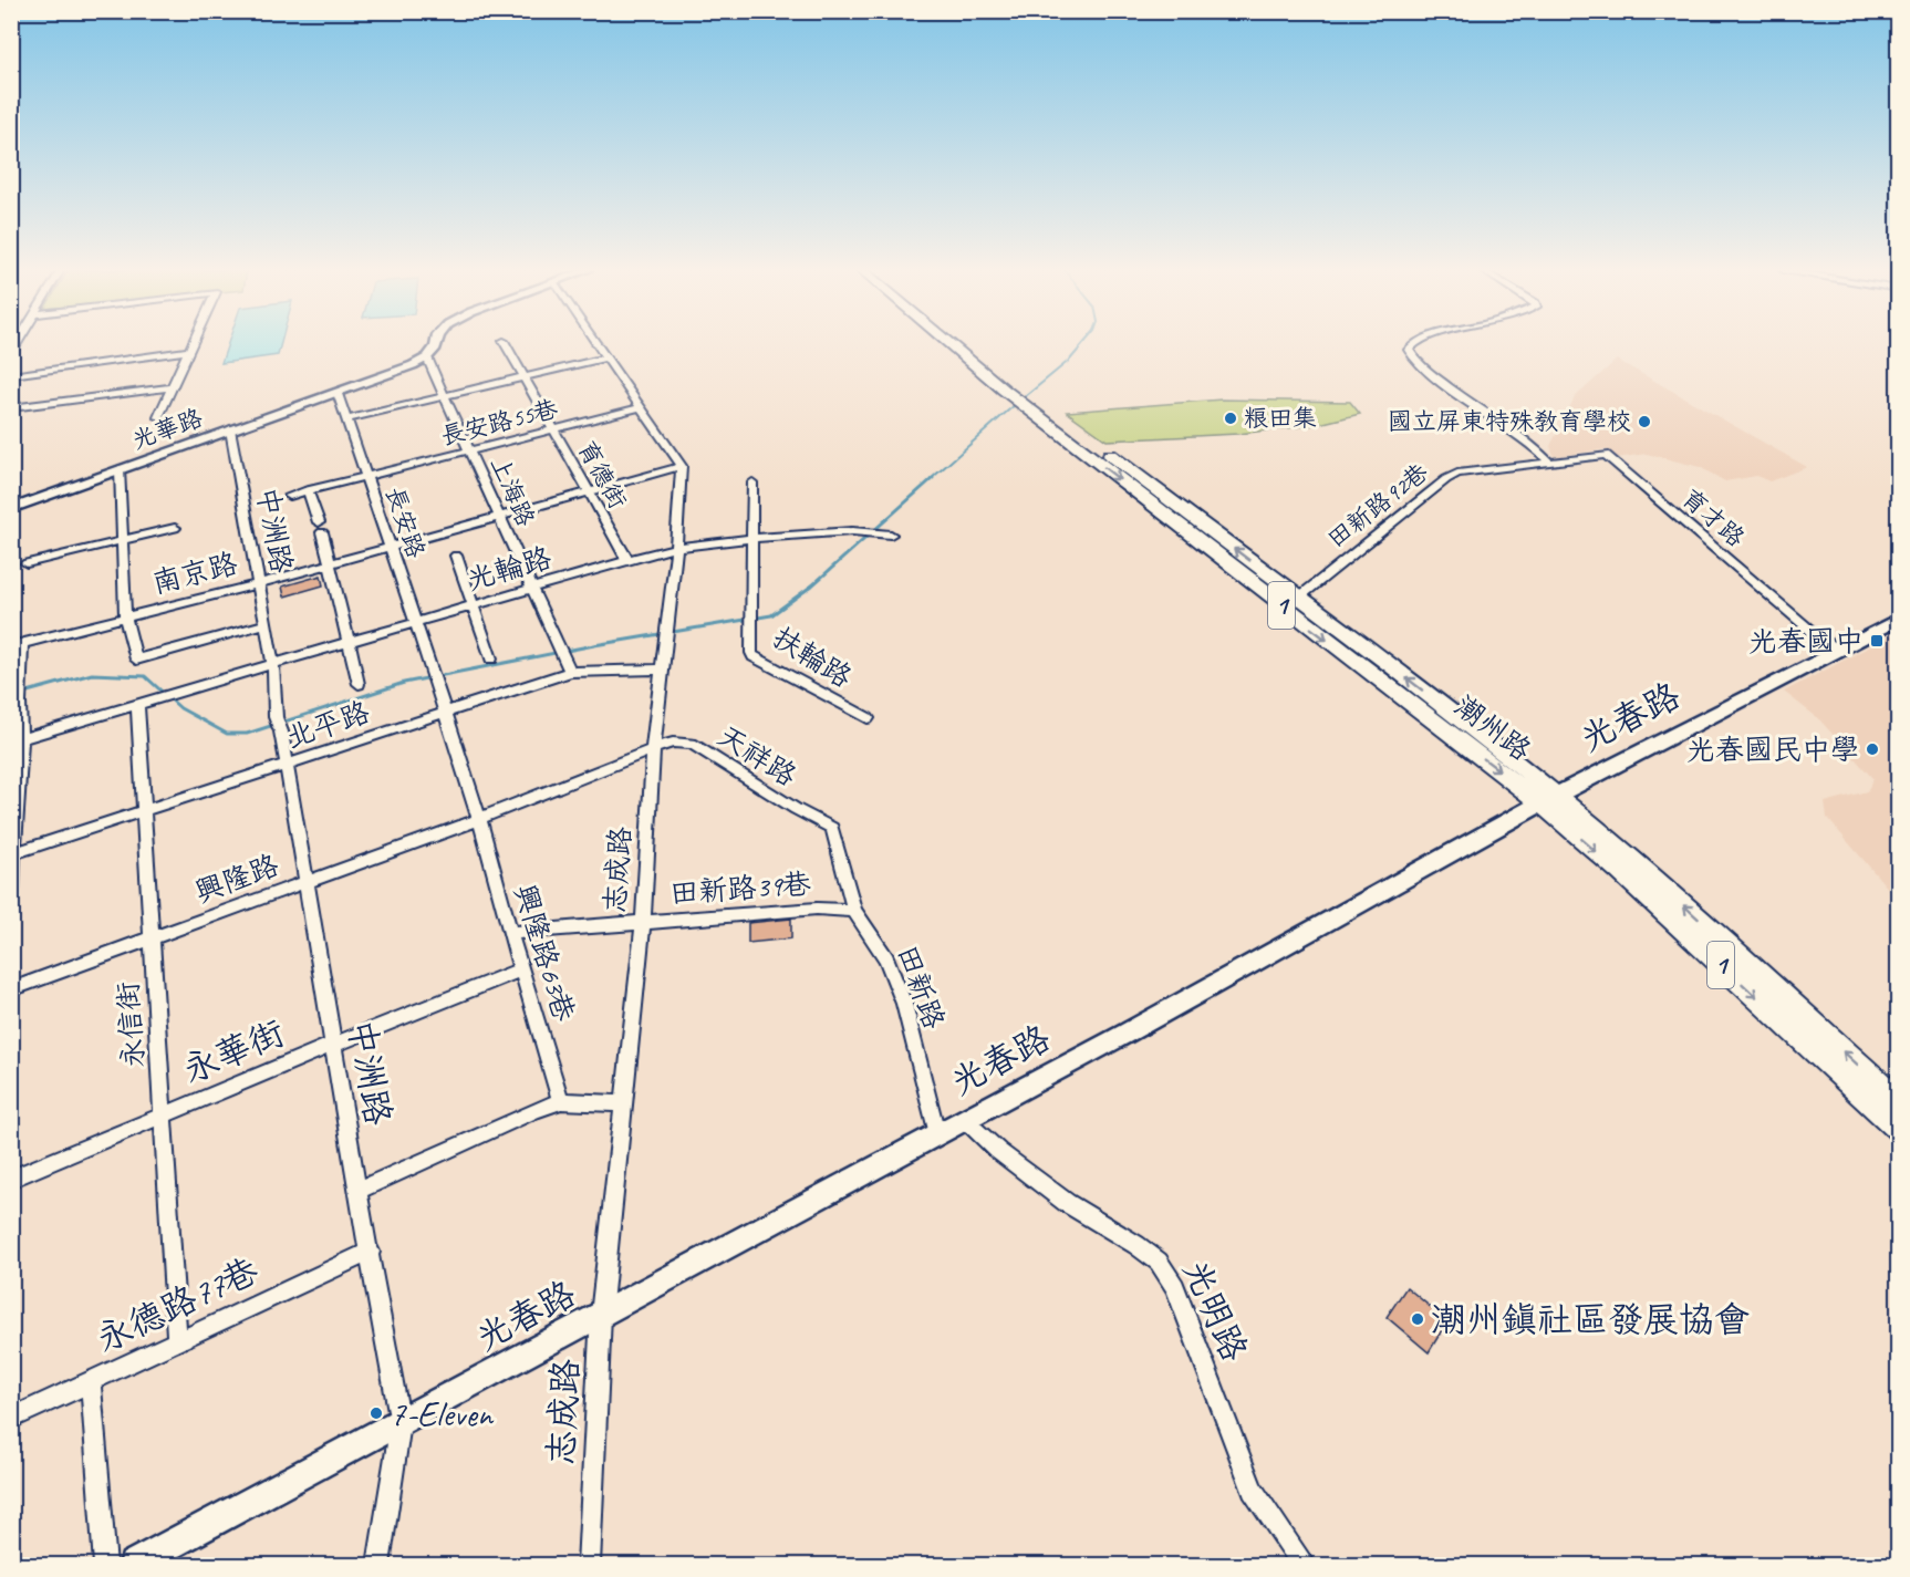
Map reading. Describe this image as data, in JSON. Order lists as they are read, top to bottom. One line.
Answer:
{"streets":{"main road":["1","光春路","潮州路"],"street":["長安路55巷","光華路","育德街","上海路","田新路92巷","育才路","長安路","中洲路","光輪路","南京路","扶輪路","北平路","天祥路","志成路","興隆路","田新路39巷","興隆路63巷","田新路","永信街","永華街","永德路77巷","光明路"]},"crossings":[["長安路55巷","育德街"],["長安路55巷","上海路"],["長安路55巷","長安路"],["光華路","上海路"],["光華路","長安路"],["光華路","中洲路"],["育德街","光輪路"],["育德街","南京路"],["上海路","光輪路"],["上海路","南京路"],["上海路","北平路"],["田新路92巷","育才路"],["田新路92巷","潮州路"],["育才路","光春路"],["長安路","光輪路"],["長安路","南京路"],["長安路","北平路"],["中洲路","光輪路"],["中洲路","南京路"],["中洲路","光春路"],["中洲路","北平路"],["中洲路","興隆路"],["中洲路","永華街"],["中洲路","永德路77巷"],["光輪路","扶輪路"],["光輪路","志成路"],["光輪路","永信街"],["1","潮州路"],["光春路","潮州路"],["光春路","志成路"],["光春路","田新路"],["光春路","光明路"],["北平路","志成路"],["北平路","永信街"],["天祥路","志成路"],["天祥路","興隆路"],["天祥路","興隆路63巷"],["天祥路","田新路"],["志成路","田新路39巷"],["興隆路","興隆路63巷"],["興隆路","永信街"],["田新路39巷","興隆路63巷"],["田新路39巷","田新路"],["興隆路63巷","永華街"],["永信街","永華街"],["永信街","永德路77巷"]],"places":{"other":["粮田集","國立屏東特殊教育學校","光春國民中學","潮州鎮社區發展協會","7-Eleven"],"transit":["光春國中"]}}
